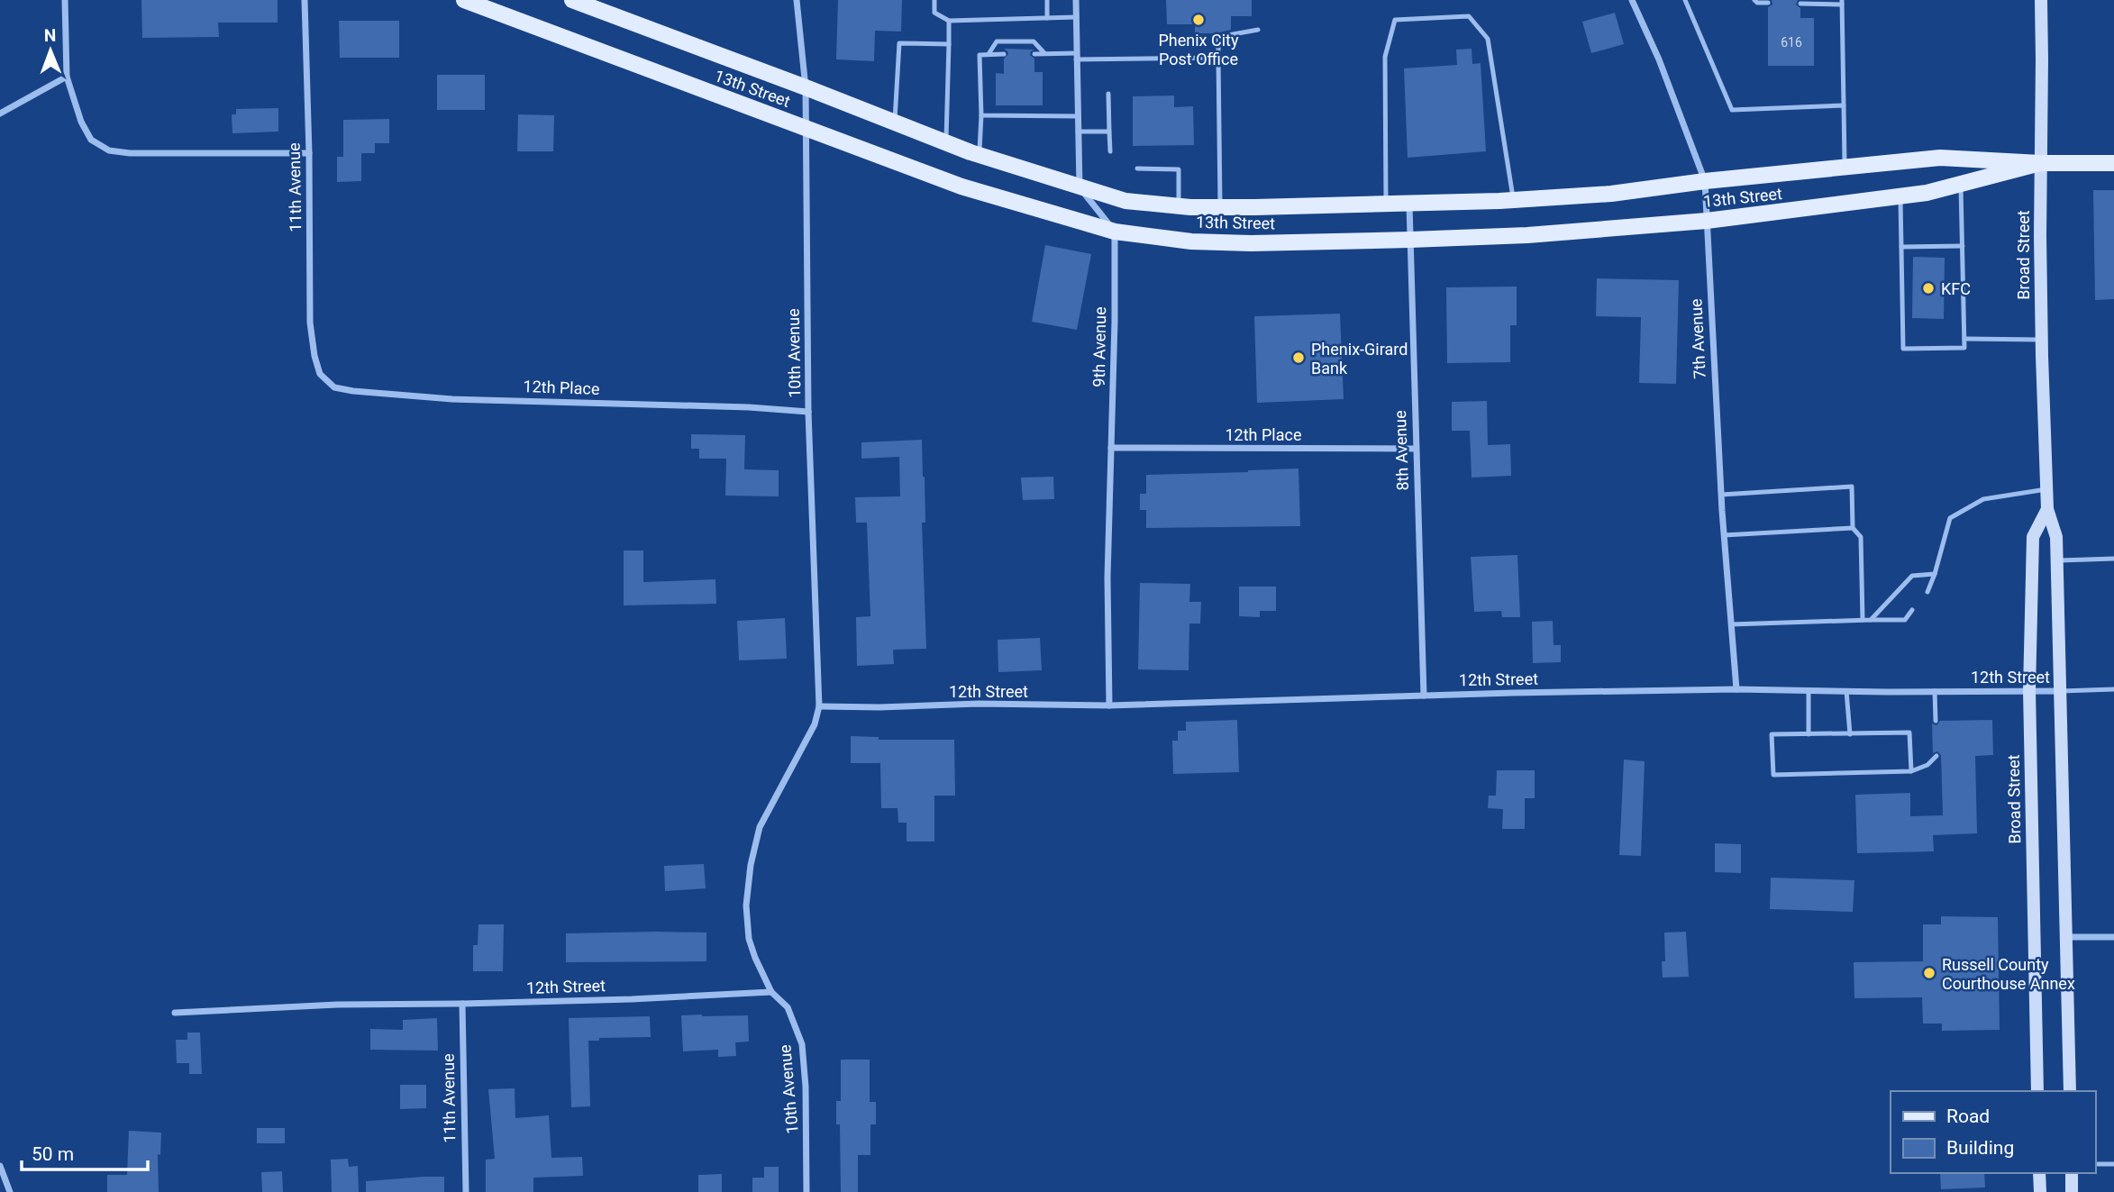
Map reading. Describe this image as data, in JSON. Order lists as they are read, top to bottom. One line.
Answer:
{"streets":{"main road":["13th Street","Broad Street"],"street":["11th Avenue","7th Avenue","9th Avenue","10th Avenue","12th Place","8th Avenue","12th Street"]},"crossings":[["13th Street","Broad Street"],["13th Street","7th Avenue"],["13th Street","9th Avenue"],["13th Street","10th Avenue"],["13th Street","8th Avenue"],["11th Avenue","12th Place"],["11th Avenue","12th Street"],["Broad Street","12th Street"],["7th Avenue","12th Street"],["9th Avenue","12th Place"],["9th Avenue","12th Street"],["10th Avenue","12th Place"],["10th Avenue","12th Street"],["12th Place","8th Avenue"],["8th Avenue","12th Street"]],"places":["Phenix City Post Office","KFC","Phenix-Girard Bank","Russell County Courthouse Annex"],"house_numbers":["616"],"legend":["Road","Building"],"scale_bar":"50 m","north":"top"}
